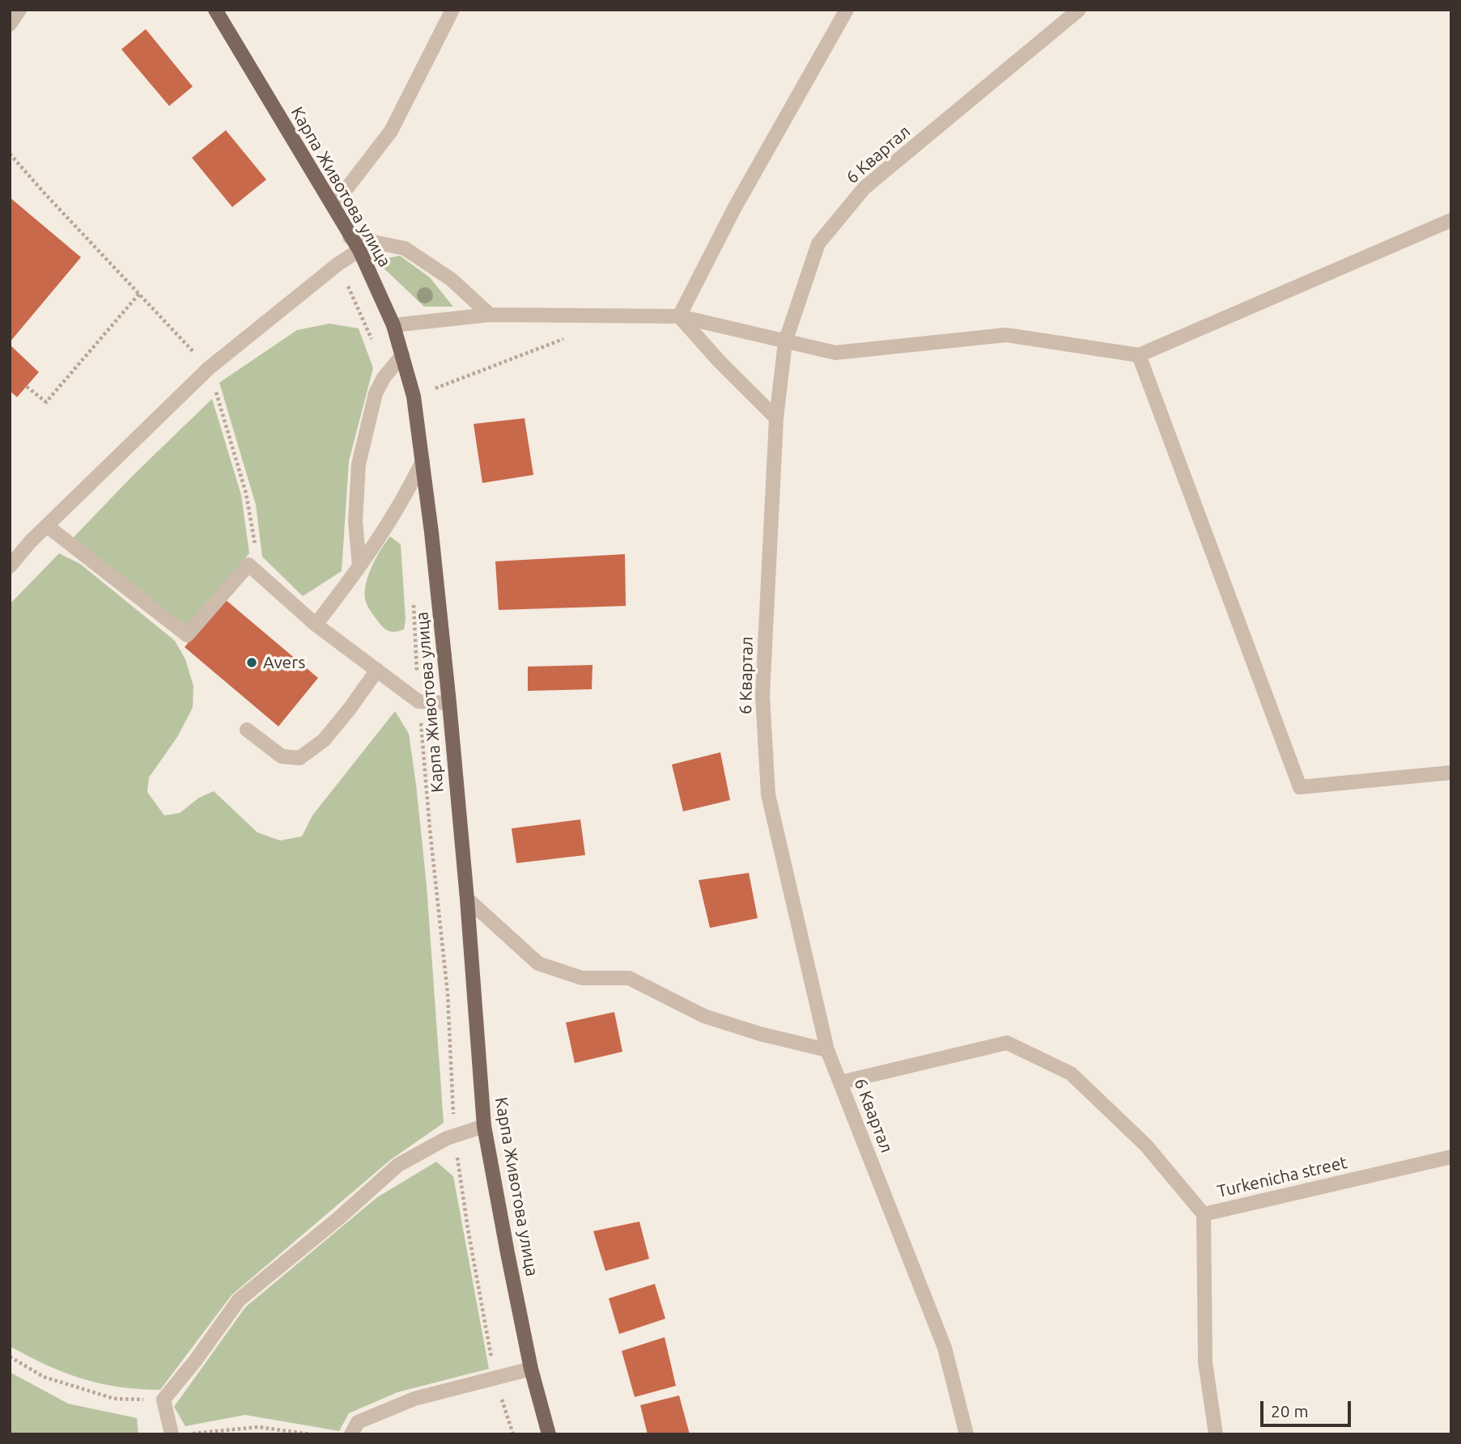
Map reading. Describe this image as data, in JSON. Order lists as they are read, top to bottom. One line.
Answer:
{"streets":{"main road":["Карпа Животова улица"],"street":["6 Квартал","Turkenicha street"]},"places":["Avers"],"scale_bar":"20 m"}
